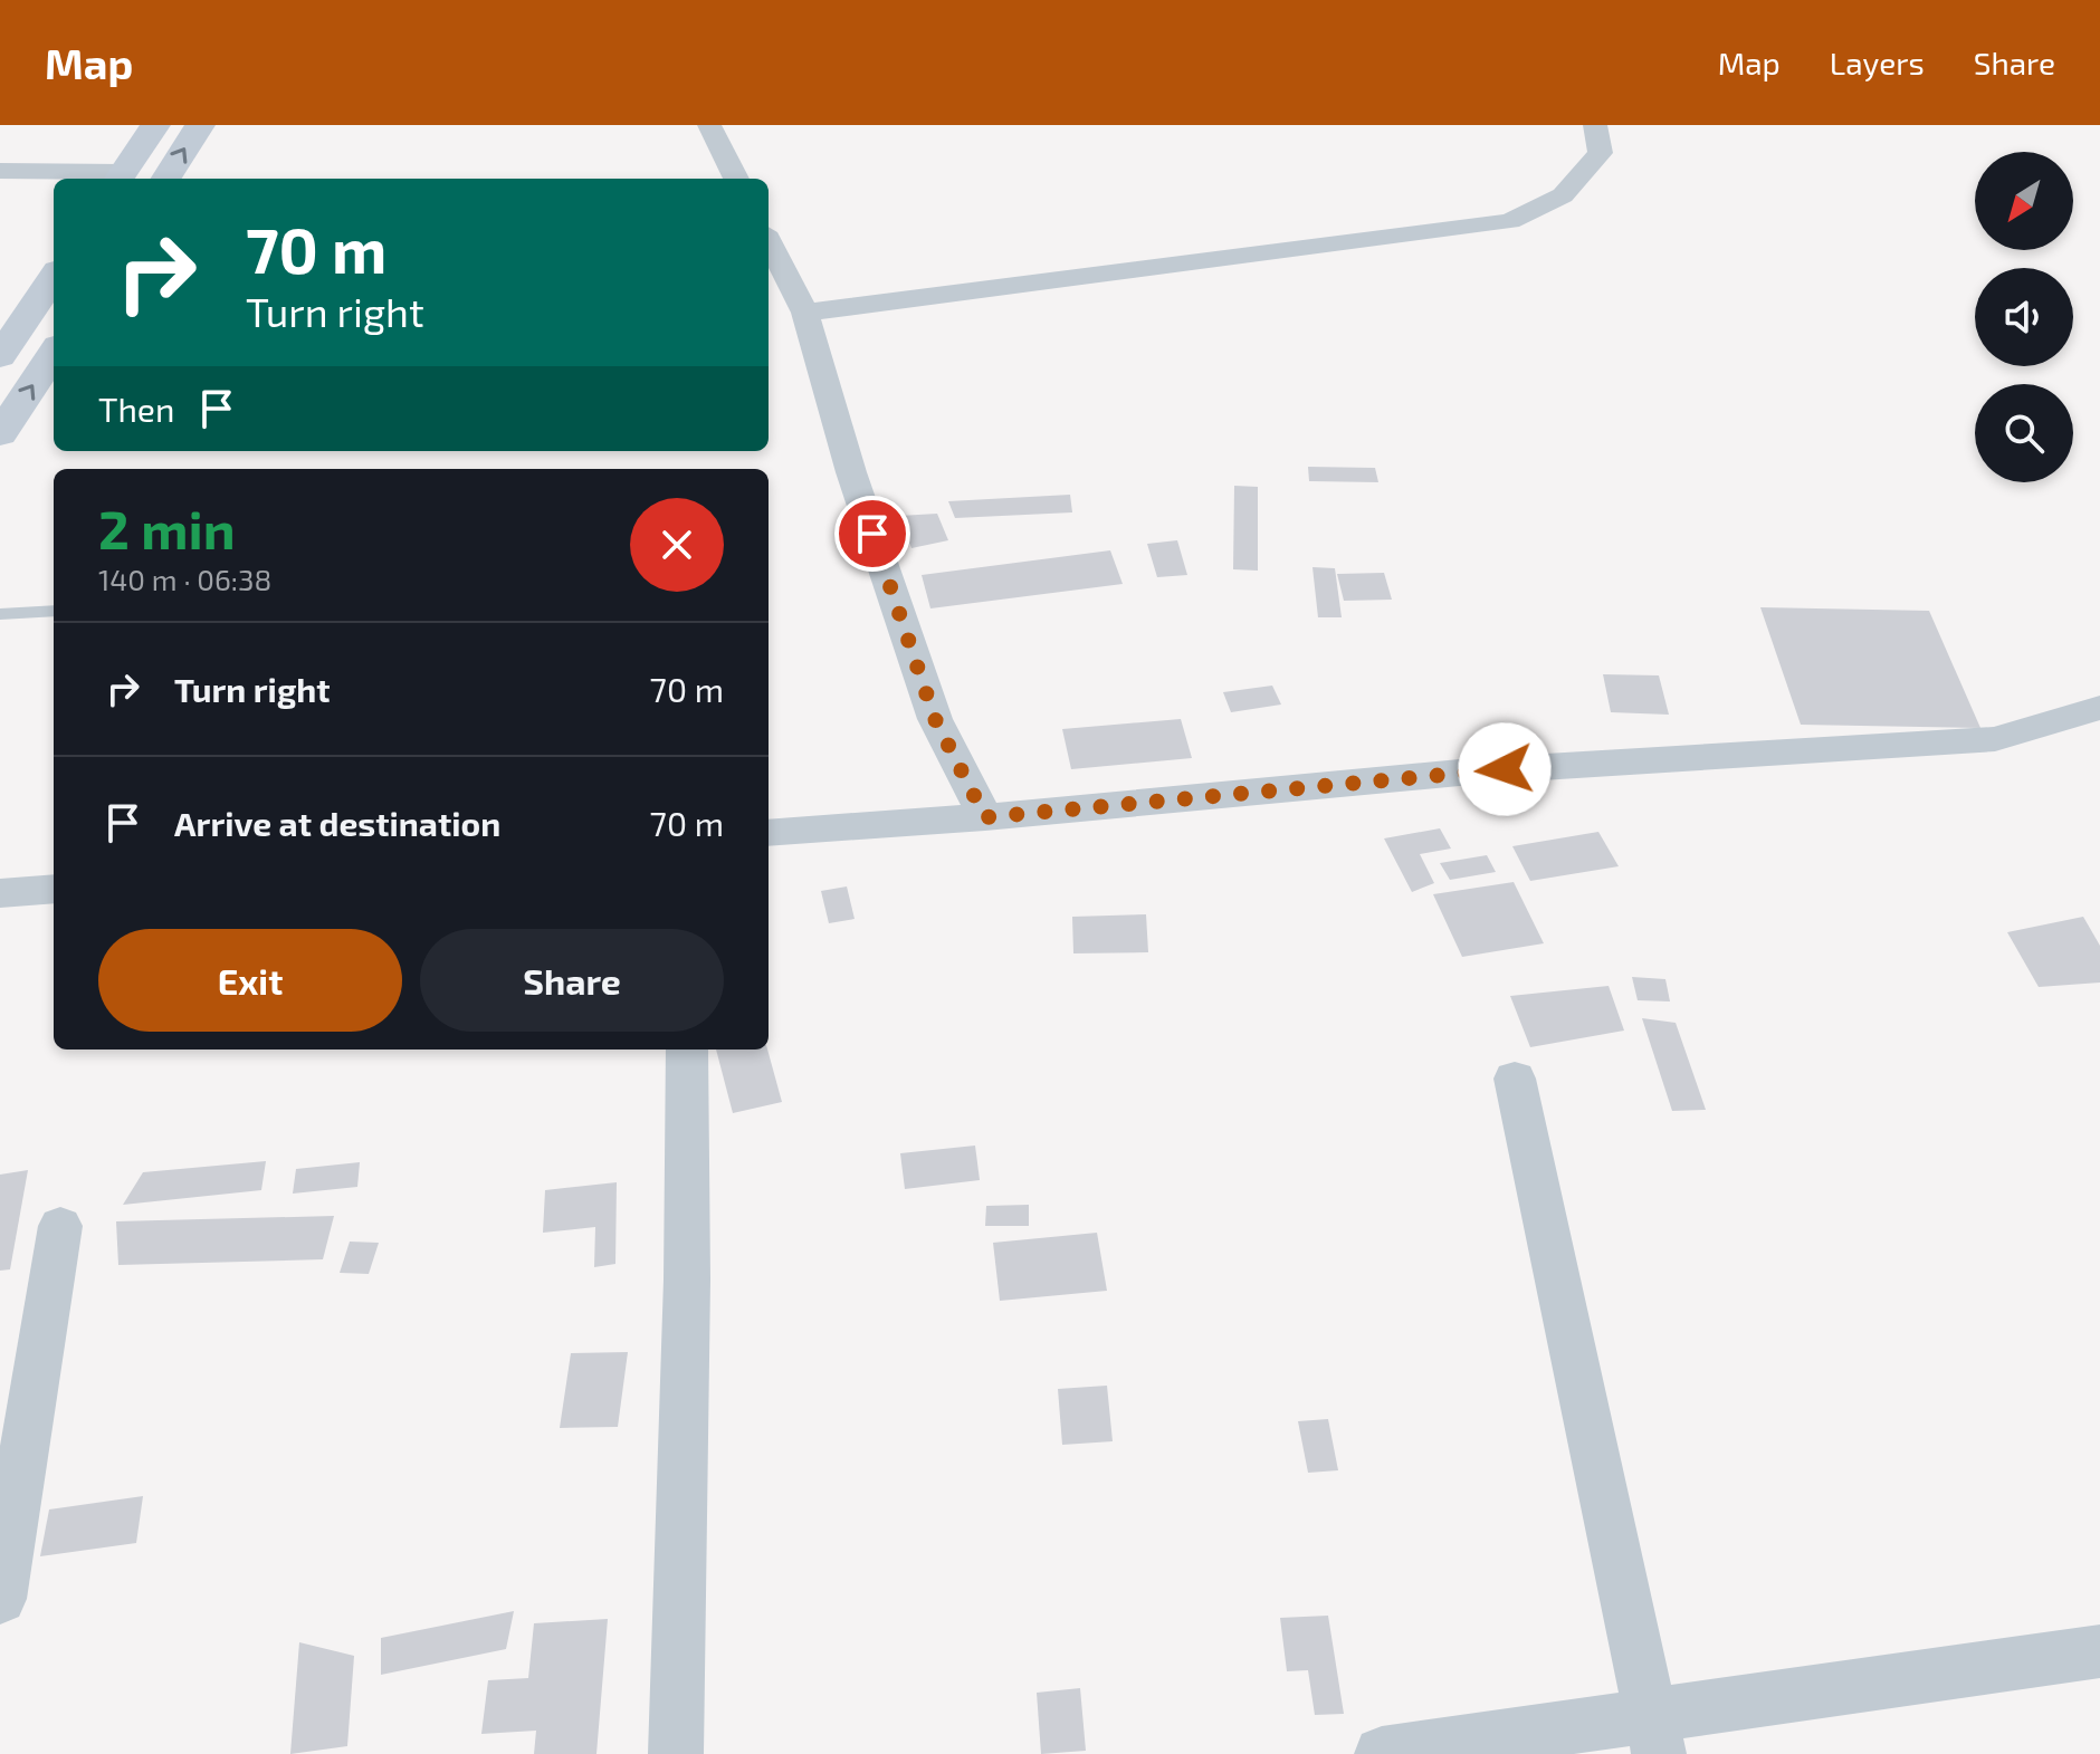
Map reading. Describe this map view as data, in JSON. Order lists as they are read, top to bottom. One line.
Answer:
{"north":"bottom left","page":{"header":"Map","nav":["Map","Layers","Share"],"turn":["70 m","Turn right"],"then":"Then","heading":["2 min","140 m · 06:38"],"list":[{"name":"Turn right","value":"70 m"},{"name":"Arrive at destination","value":"70 m"}],"buttons":["Exit","Share"]}}
